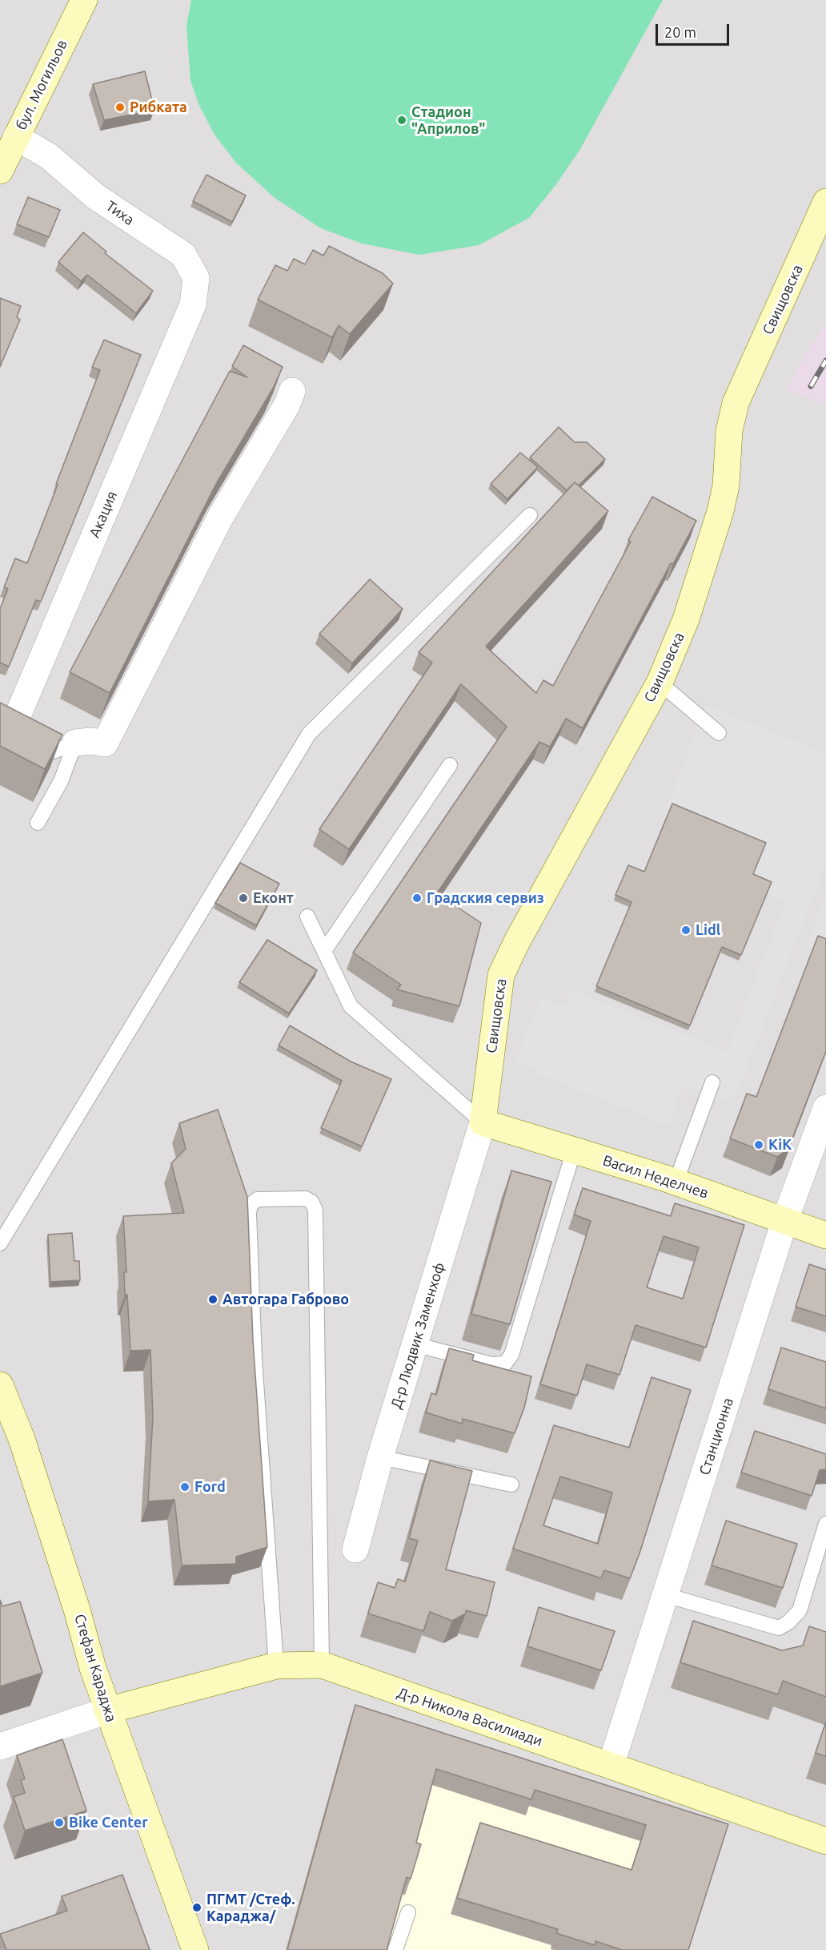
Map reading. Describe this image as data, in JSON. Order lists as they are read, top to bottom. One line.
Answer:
{"streets":{"street":["бул. Могильов","Тиха","Свищовска","Акация","Васил Неделчев","Д-р Людвик Заменхоф","Станционна","Стефан Караджа","Д-р Никола Василиади"]},"crossings":[["бул. Могильов","Тиха"],["Тиха","Акация"],["Свищовска","Васил Неделчев"],["Свищовска","Д-р Людвик Заменхоф"],["Васил Неделчев","Д-р Людвик Заменхоф"],["Васил Неделчев","Станционна"],["Станционна","Д-р Никола Василиади"],["Стефан Караджа","Д-р Никола Василиади"]],"places":["Рибката","Стадион \"Априлов\"","Еконт","Градския сервиз","Lidl","KiK","Автогара Габрово","Ford","Bike Center","ПГМТ /Стеф. Караджа/"],"scale_bar":"20 m"}
